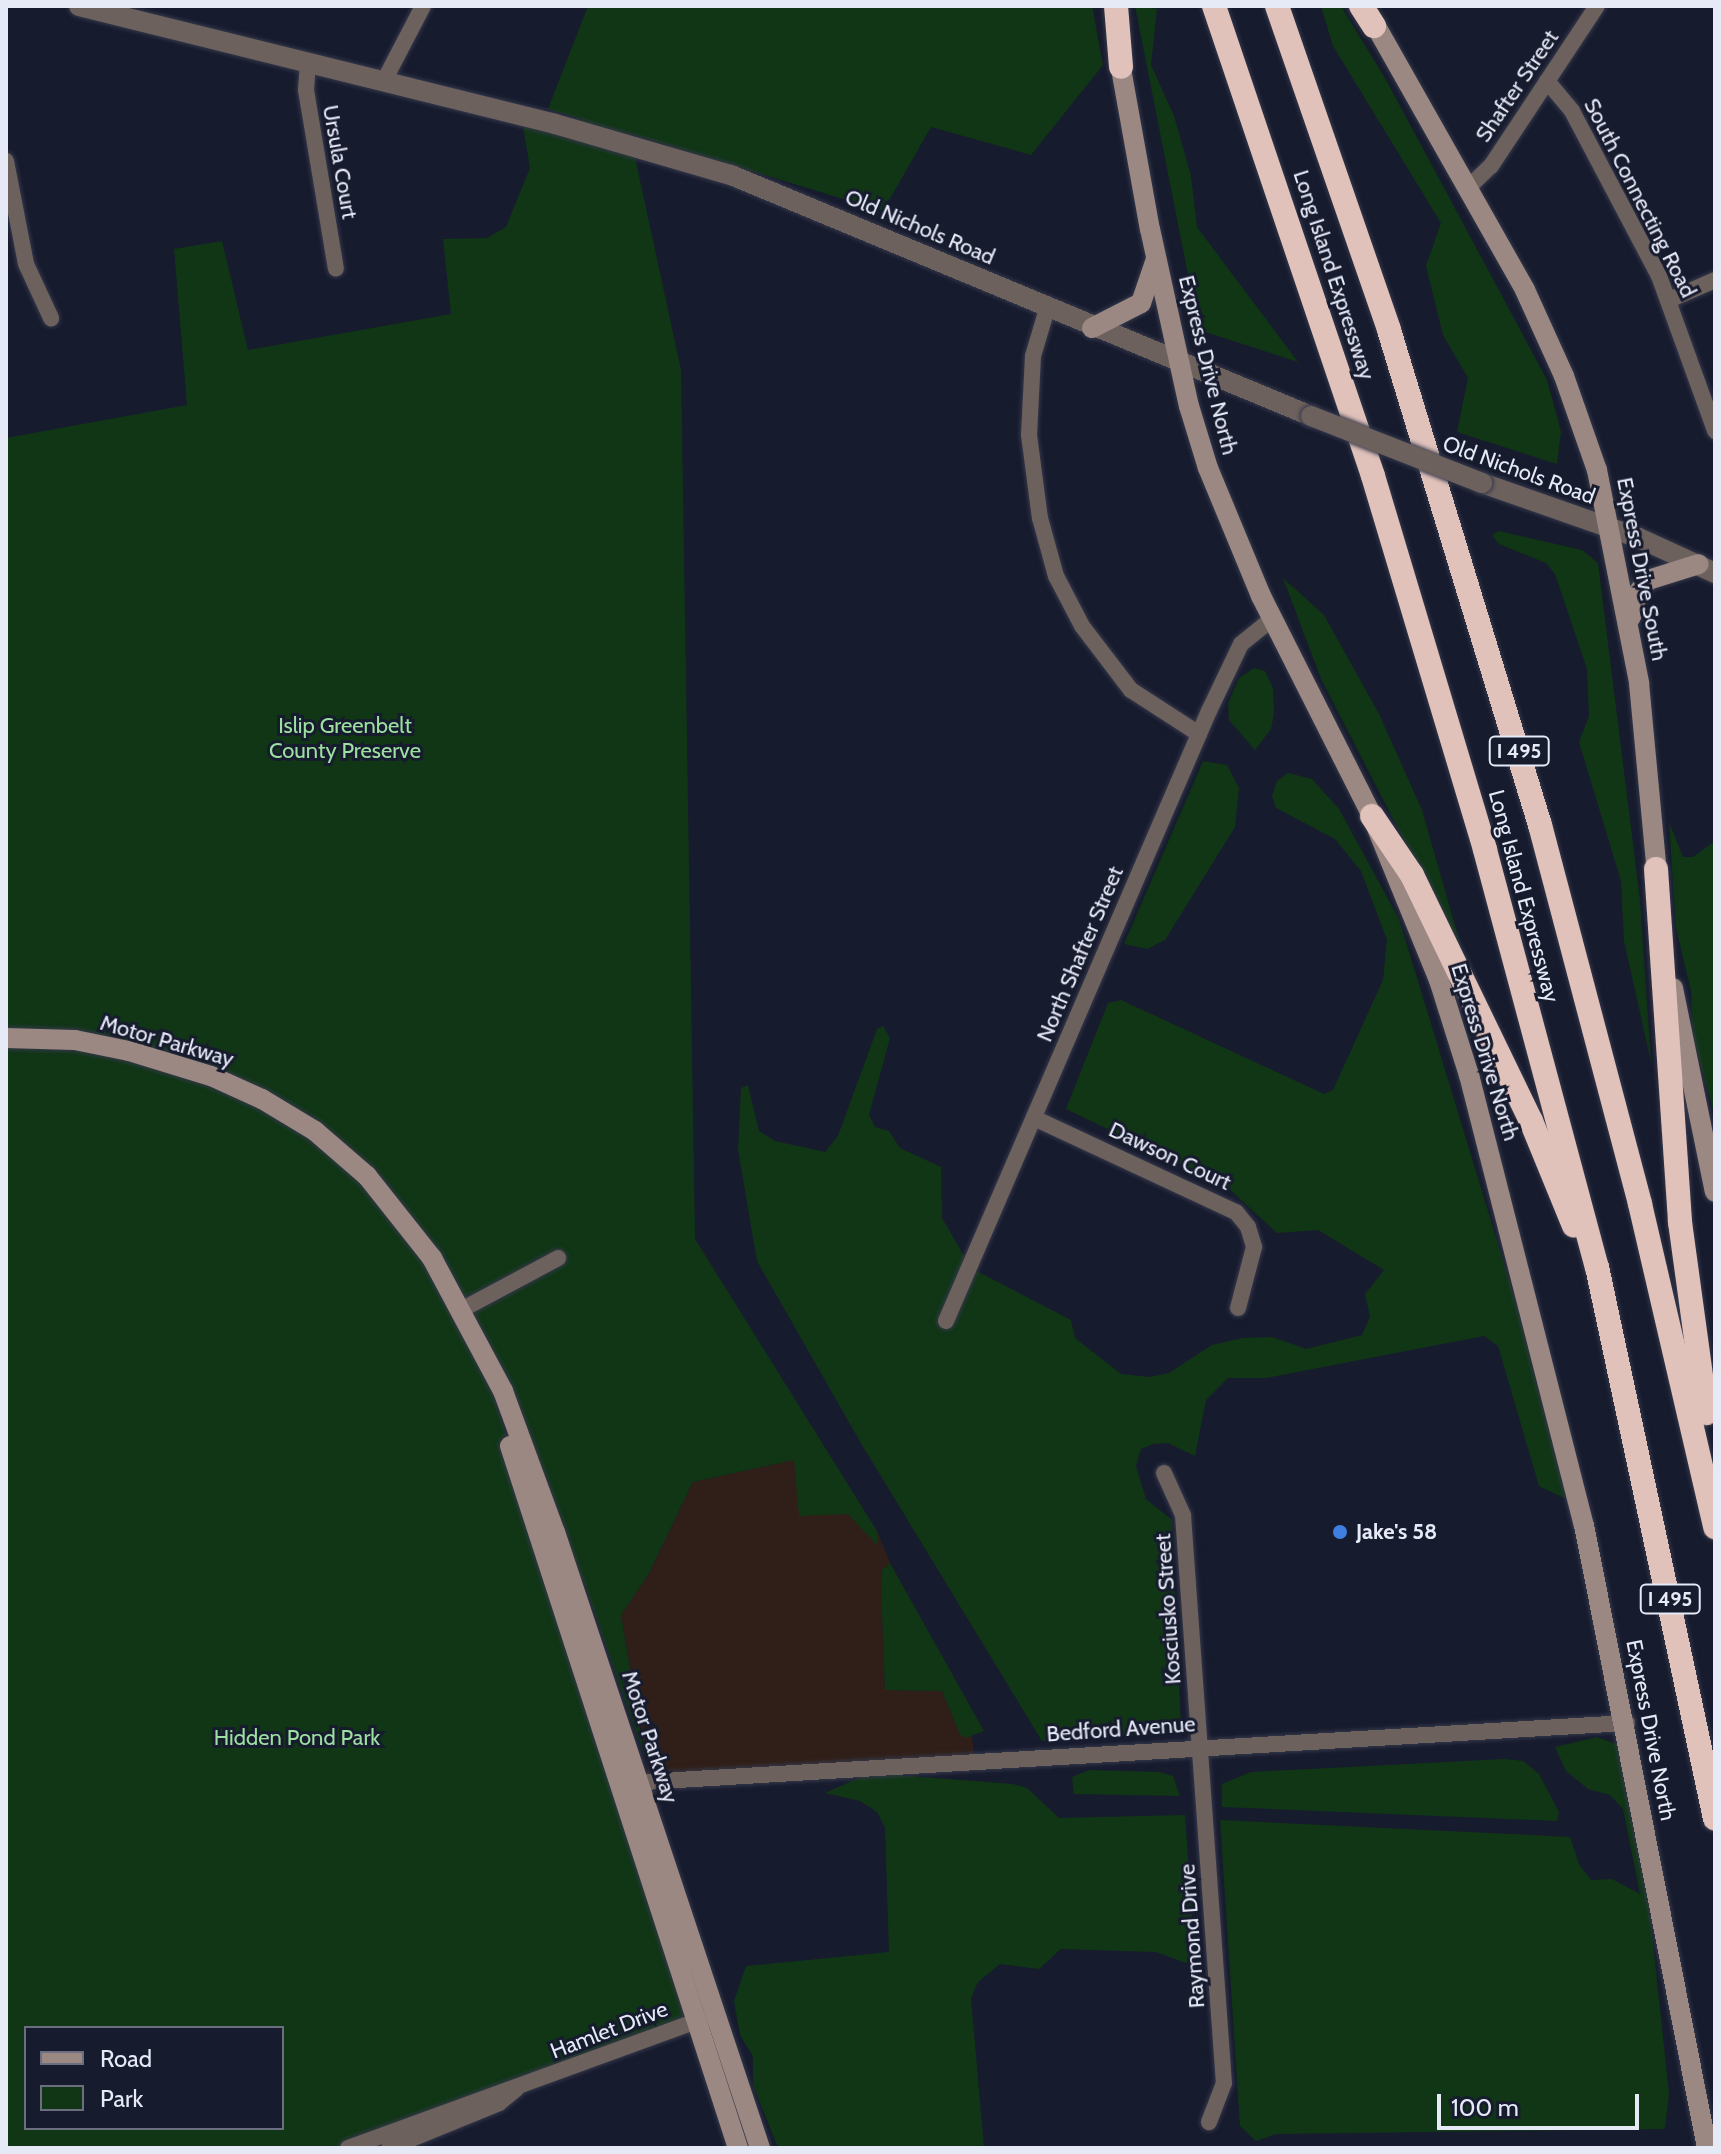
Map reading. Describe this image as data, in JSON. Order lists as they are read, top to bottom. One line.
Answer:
{"streets":{"highway":["Long Island Expressway","I 495"],"main road":["Express Drive North","Express Drive South","Motor Parkway"],"street":["Shafter Street","Ursula Court","South Connecting Road","Old Nichols Road","North Shafter Street","Dawson Court","Kosciusko Street","Bedford Avenue","Raymond Drive","Hamlet Drive"]},"crossings":[["Shafter Street","South Connecting Road"],["Shafter Street","Express Drive South"],["Ursula Court","Old Nichols Road"],["Old Nichols Road","Express Drive North"],["Old Nichols Road","Express Drive South"],["Express Drive North","North Shafter Street"],["Express Drive North","Bedford Avenue"],["North Shafter Street","Dawson Court"],["Motor Parkway","Bedford Avenue"],["Motor Parkway","Hamlet Drive"],["Kosciusko Street","Bedford Avenue"],["Kosciusko Street","Raymond Drive"],["Bedford Avenue","Raymond Drive"]],"parks":["Islip Greenbelt County Preserve","Hidden Pond Park"],"places":["Jake's 58"],"legend":["Road","Park"],"scale_bar":"100 m"}
